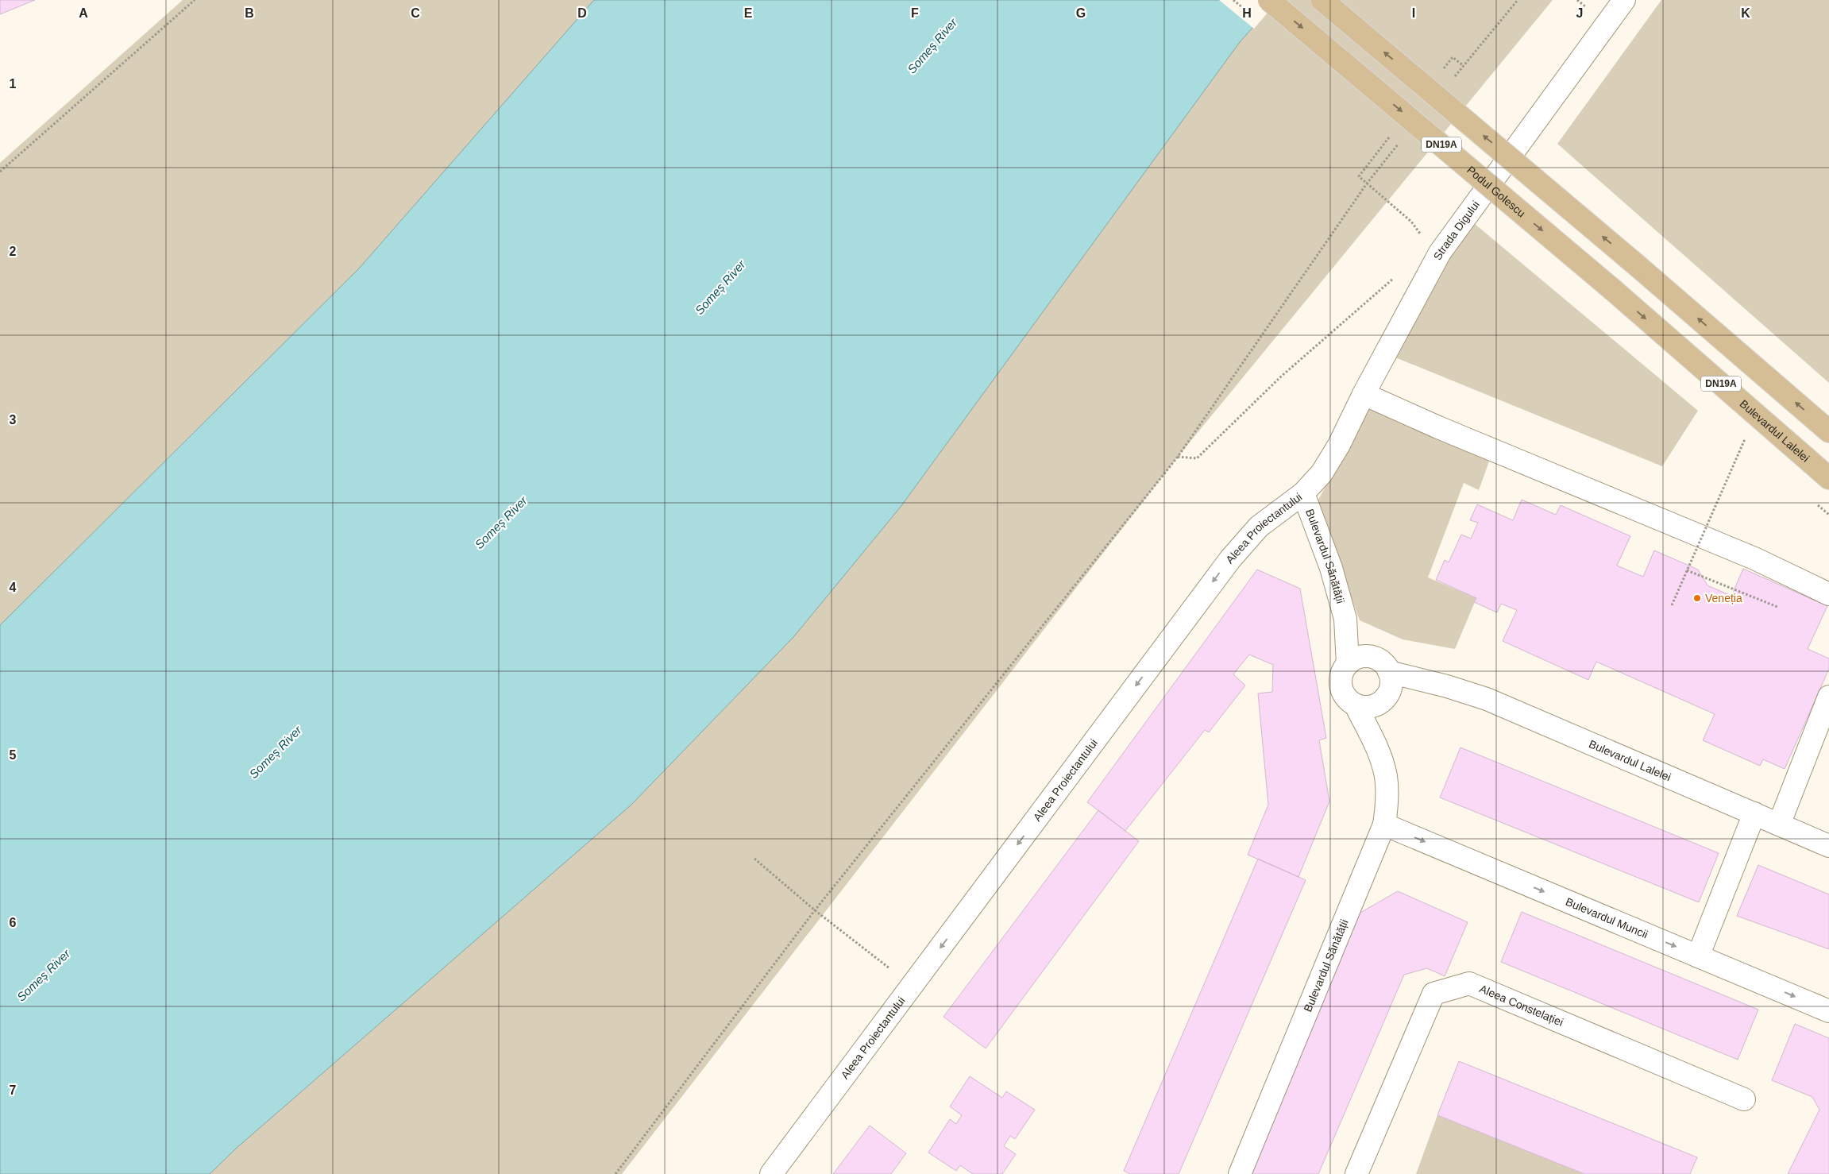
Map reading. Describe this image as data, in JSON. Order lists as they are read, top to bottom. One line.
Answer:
{"streets":{"main road":["DN19A","Podul Golescu","Bulevardul Lalelei"],"street":["Strada Digului","Aleea Proiectantului","Bulevardul Sănătății","Bulevardul Muncii","Aleea Constelației"]},"crossings":[["Podul Golescu","Bulevardul Lalelei"],["Strada Digului","Aleea Proiectantului"],["Bulevardul Lalelei","Bulevardul Sănătății"],["Aleea Proiectantului","Bulevardul Sănătății"],["Bulevardul Sănătății","Bulevardul Muncii"]],"one_way":["Aleea Proiectantului","Bulevardul Muncii"],"water":["Someș River"],"places":["Veneția"],"grid":{"columns":["A","B","C","D","E","F","G","H","I","J","K"],"rows":["1","2","3","4","5","6","7"]}}
